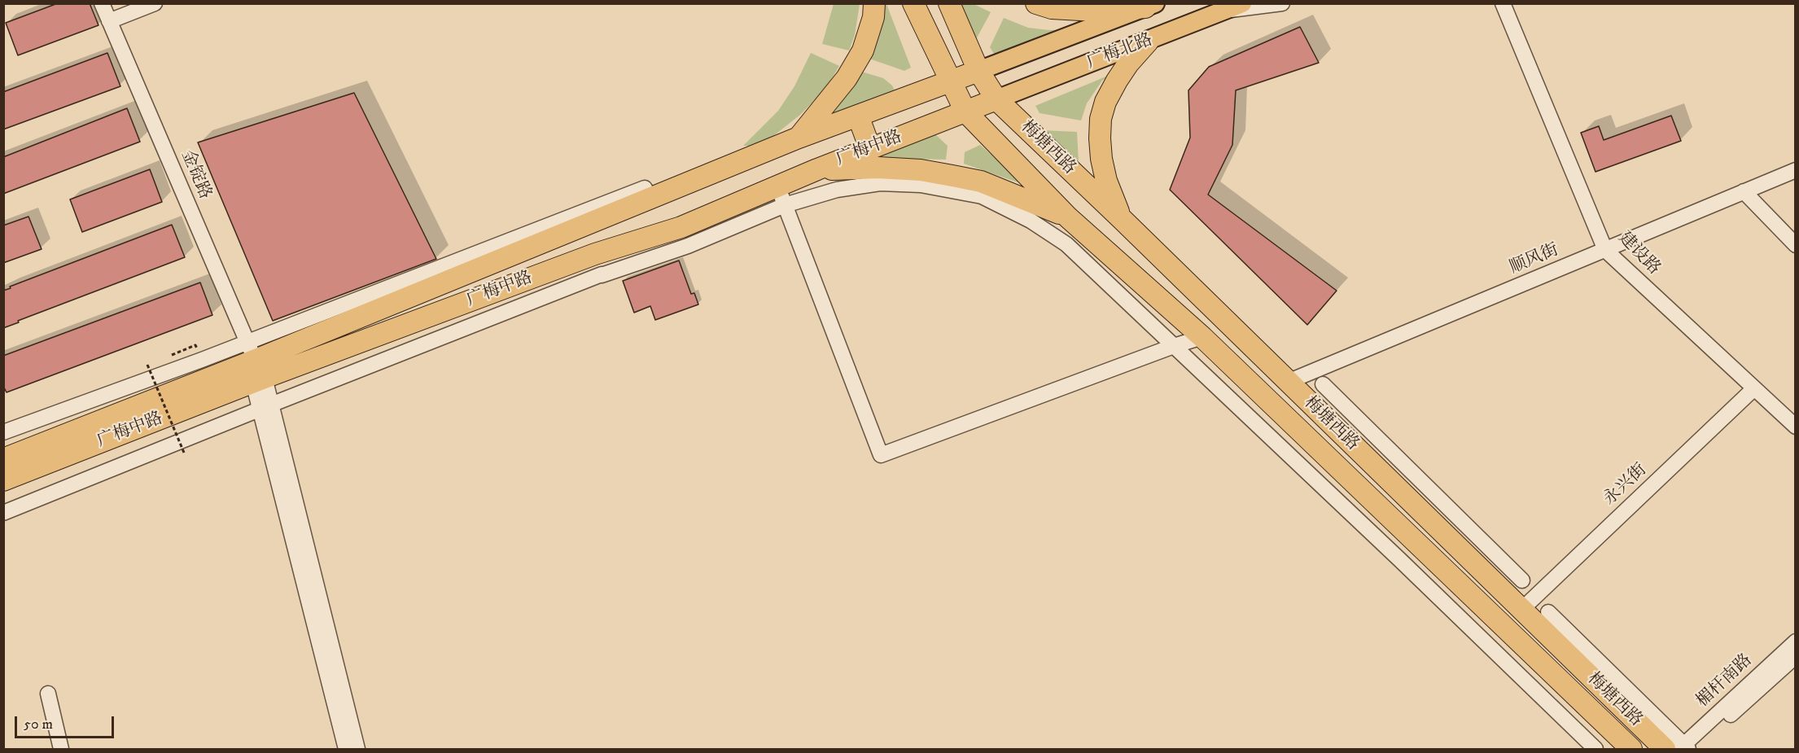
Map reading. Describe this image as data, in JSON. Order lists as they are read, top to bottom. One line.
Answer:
{"streets":{"highway":["梅塘西路","广梅中路"],"main road":["广梅北路"],"street":["金锭路","建设路","顺风街","永兴街","楣杆南路"]},"crossings":[["广梅北路","梅塘西路"],["广梅北路","广梅中路"],["梅塘西路","广梅中路"],["梅塘西路","顺风街"],["梅塘西路","永兴街"],["梅塘西路","楣杆南路"],["广梅中路","金锭路"],["建设路","顺风街"],["建设路","永兴街"]],"scale_bar":"50 m"}
